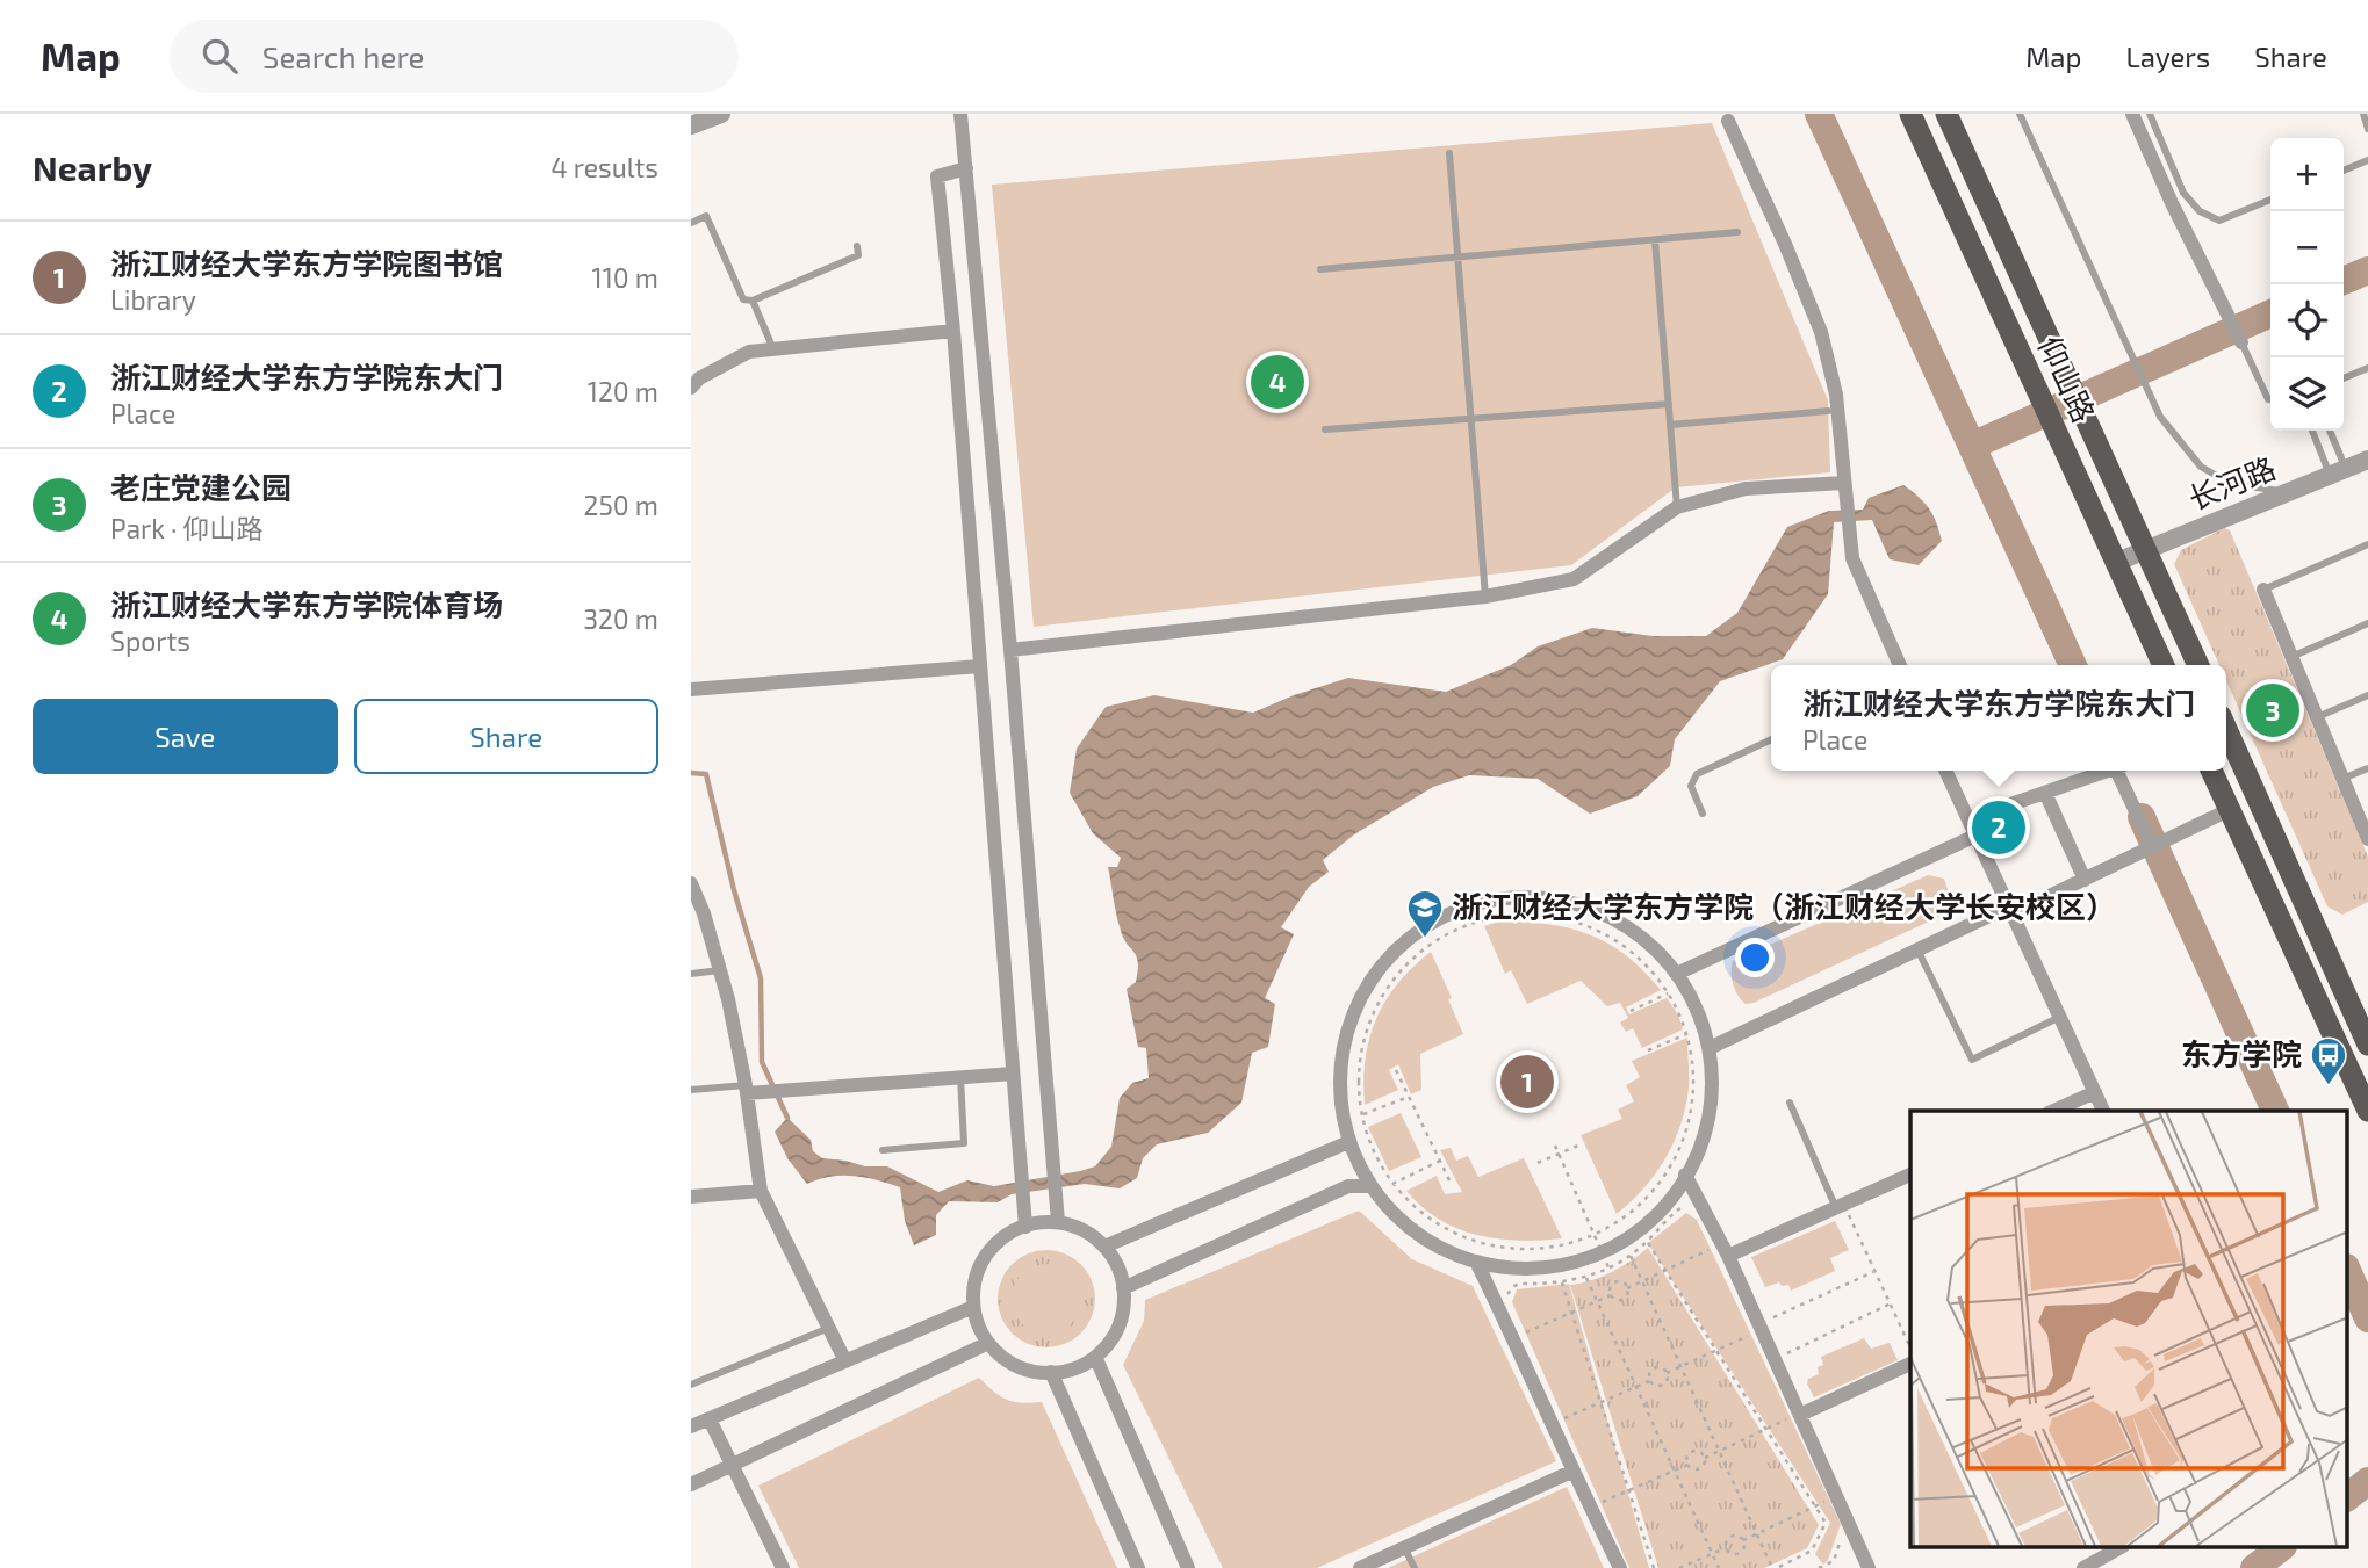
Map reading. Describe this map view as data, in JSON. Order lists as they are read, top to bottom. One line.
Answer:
{"streets":{"main road":["仰山路"],"street":["长河路"]},"crossings":[["仰山路","长河路"]],"places":{"school or university":["浙江财经大学东方学院（浙江财经大学长安校区）"],"bus stop":["东方学院"]},"page":{"header":"Map","search":"Search here","nav":["Map","Layers","Share"],"heading":["Nearby","4 results"],"map_buttons":["+","−"],"list":[{"mark":"1","name":"浙江财经大学东方学院图书馆","note":"Library","value":"110 m"},{"mark":"2","name":"浙江财经大学东方学院东大门","note":"Place","value":"120 m"},{"mark":"3","name":"老庄党建公园","note":"Park · 仰山路","value":"250 m"},{"mark":"4","name":"浙江财经大学东方学院体育场","note":"Sports","value":"320 m"}],"pins":["4","3","2","1"],"popup":["浙江财经大学东方学院东大门","Place"],"buttons":["Save","Share"]}}
